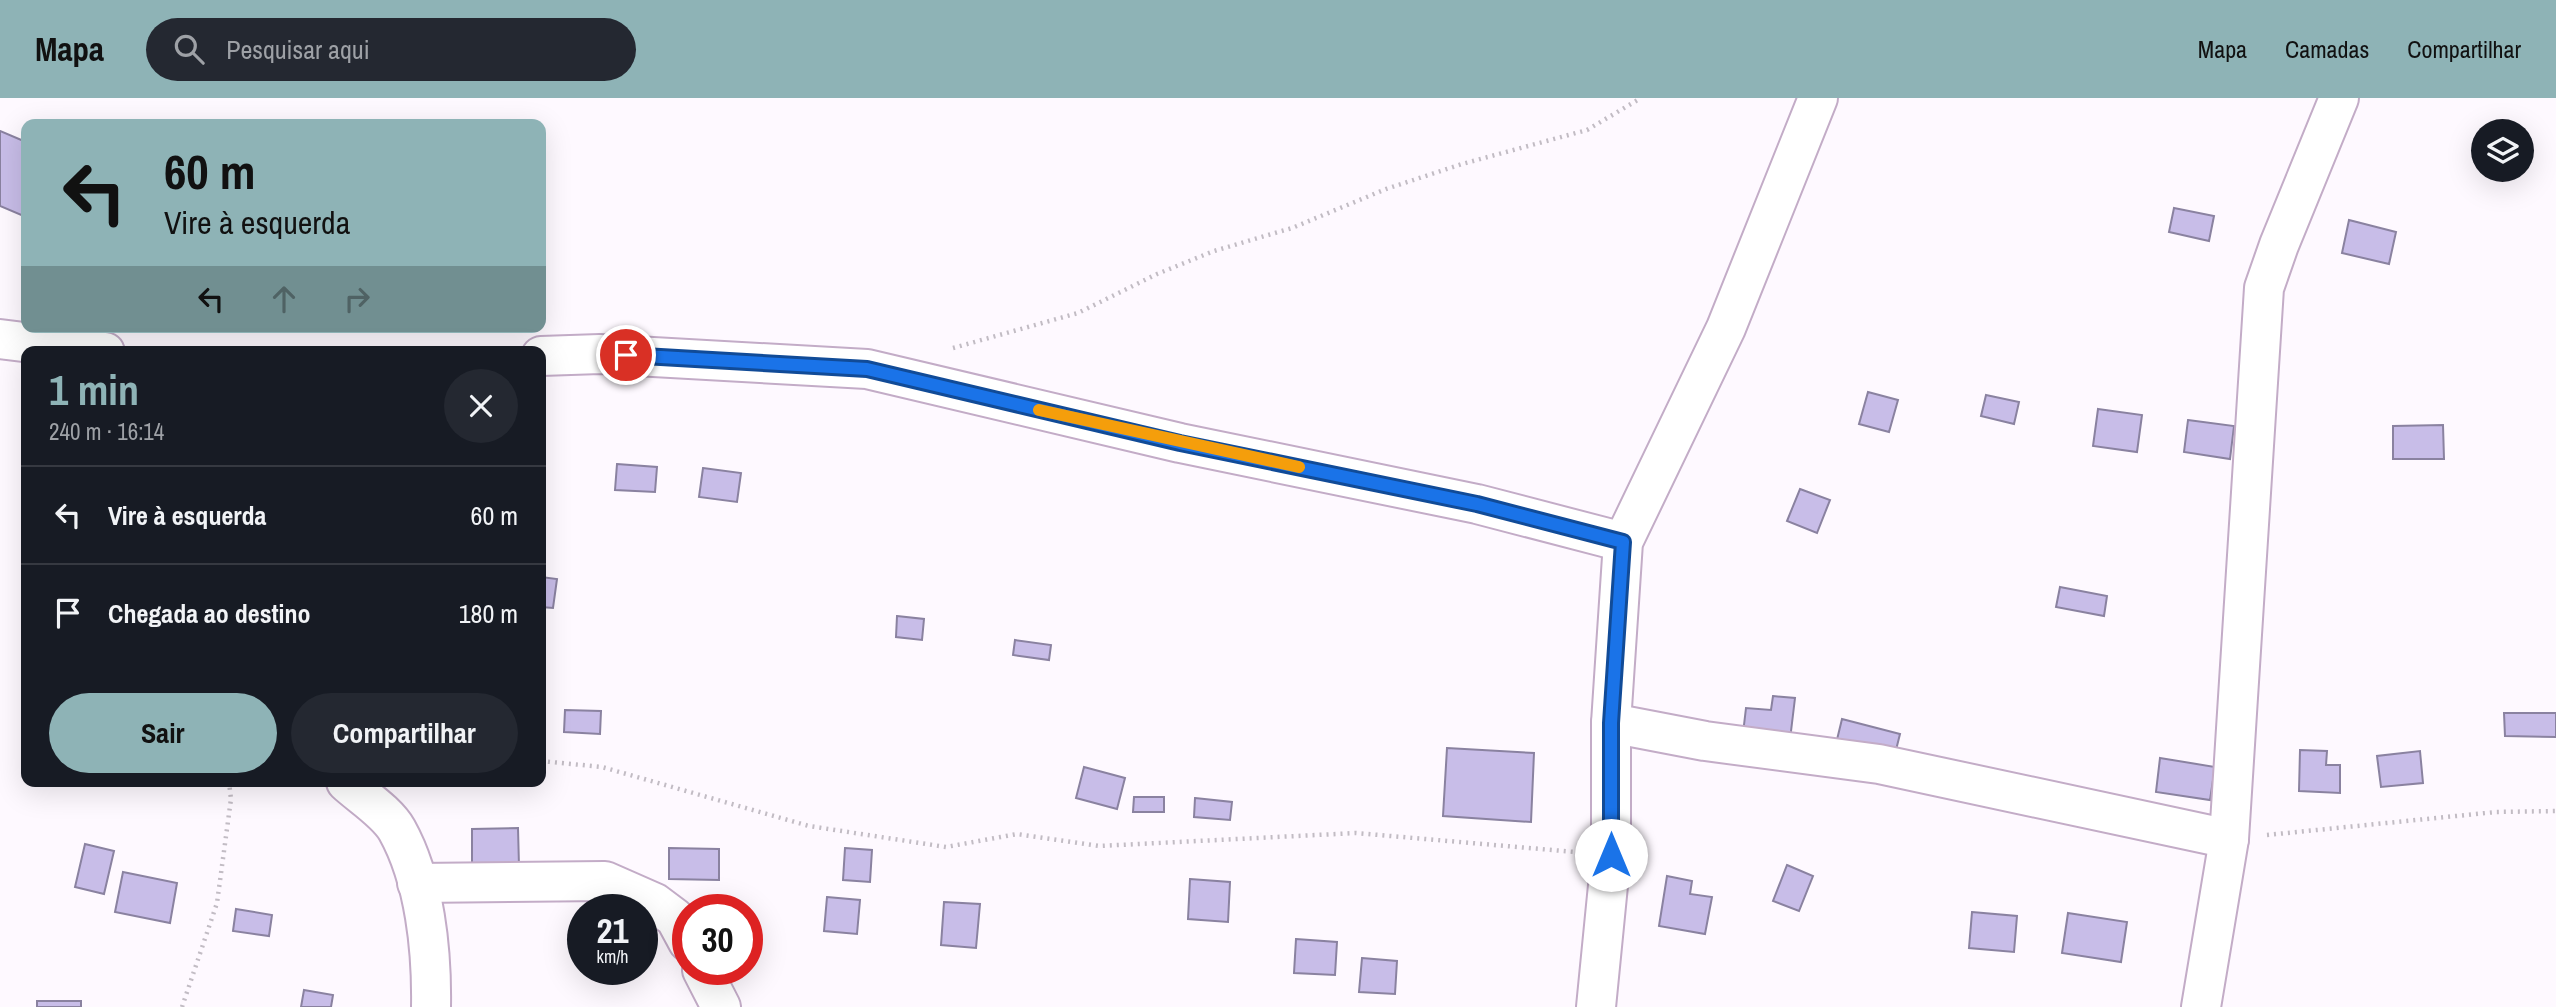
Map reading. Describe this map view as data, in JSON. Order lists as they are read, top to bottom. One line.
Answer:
{"page":{"header":"Mapa","search":"Pesquisar aqui","nav":["Mapa","Camadas","Compartilhar"],"turn":["60 m","Vire à esquerda"],"heading":["1 min","240 m · 16:14"],"list":[{"name":"Vire à esquerda","value":"60 m"},{"name":"Chegada ao destino","value":"180 m"}],"buttons":["Sair","Compartilhar"],"speed":"21 km/h","limit":"30"}}
